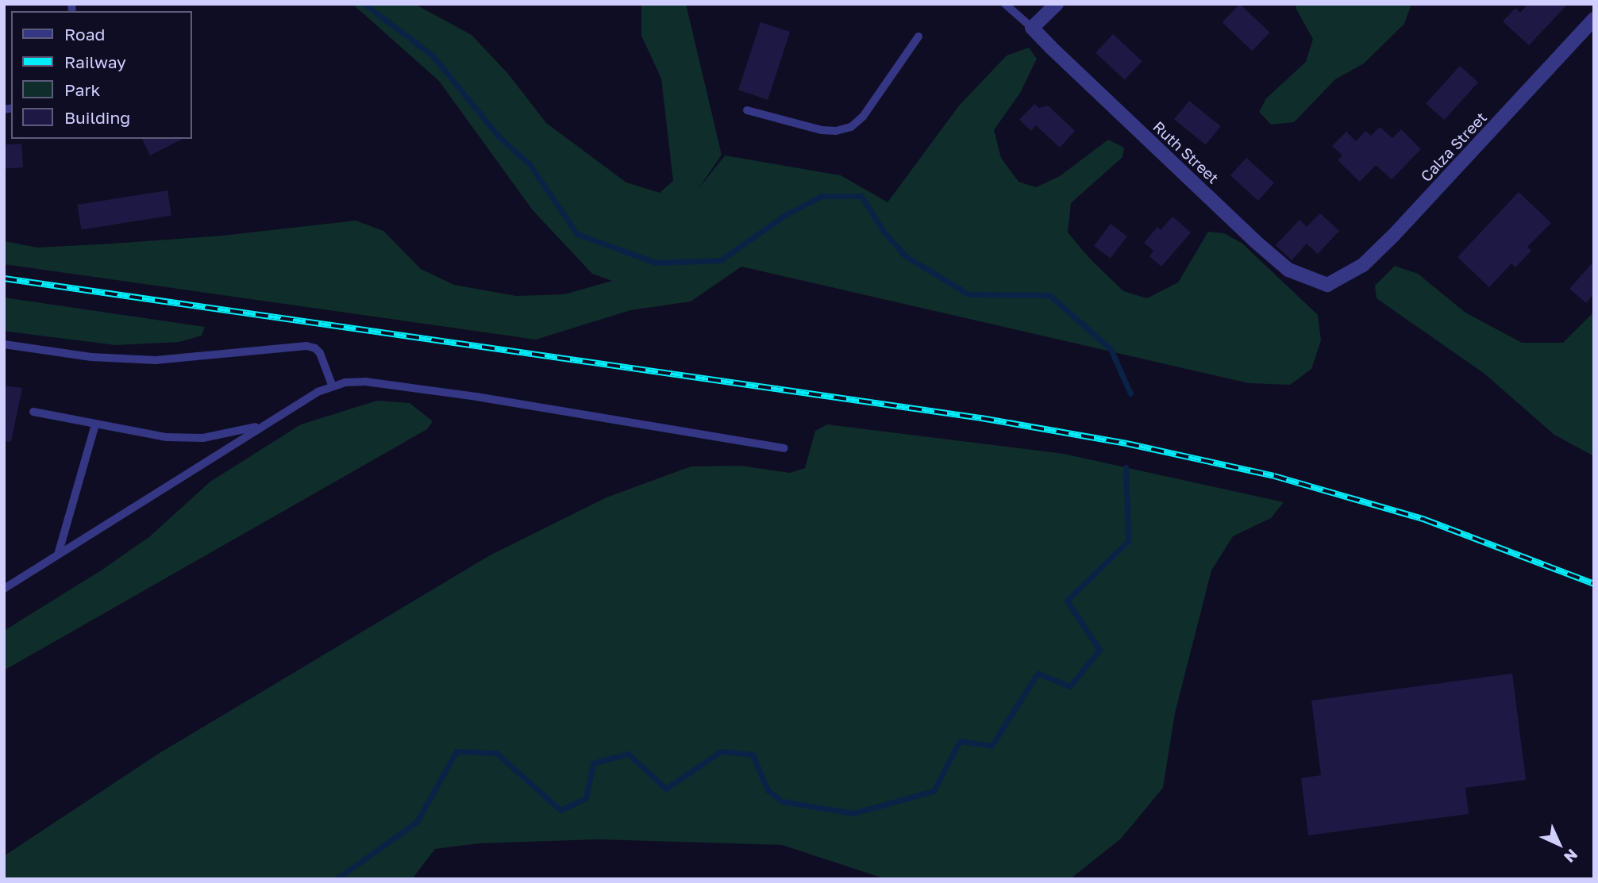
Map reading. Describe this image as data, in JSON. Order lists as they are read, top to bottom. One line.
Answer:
{"streets":{"street":["Calza Street","Ruth Street"]},"crossings":[["Calza Street","Ruth Street"]],"legend":["Road","Railway","Park","Building"],"north":"bottom right"}
